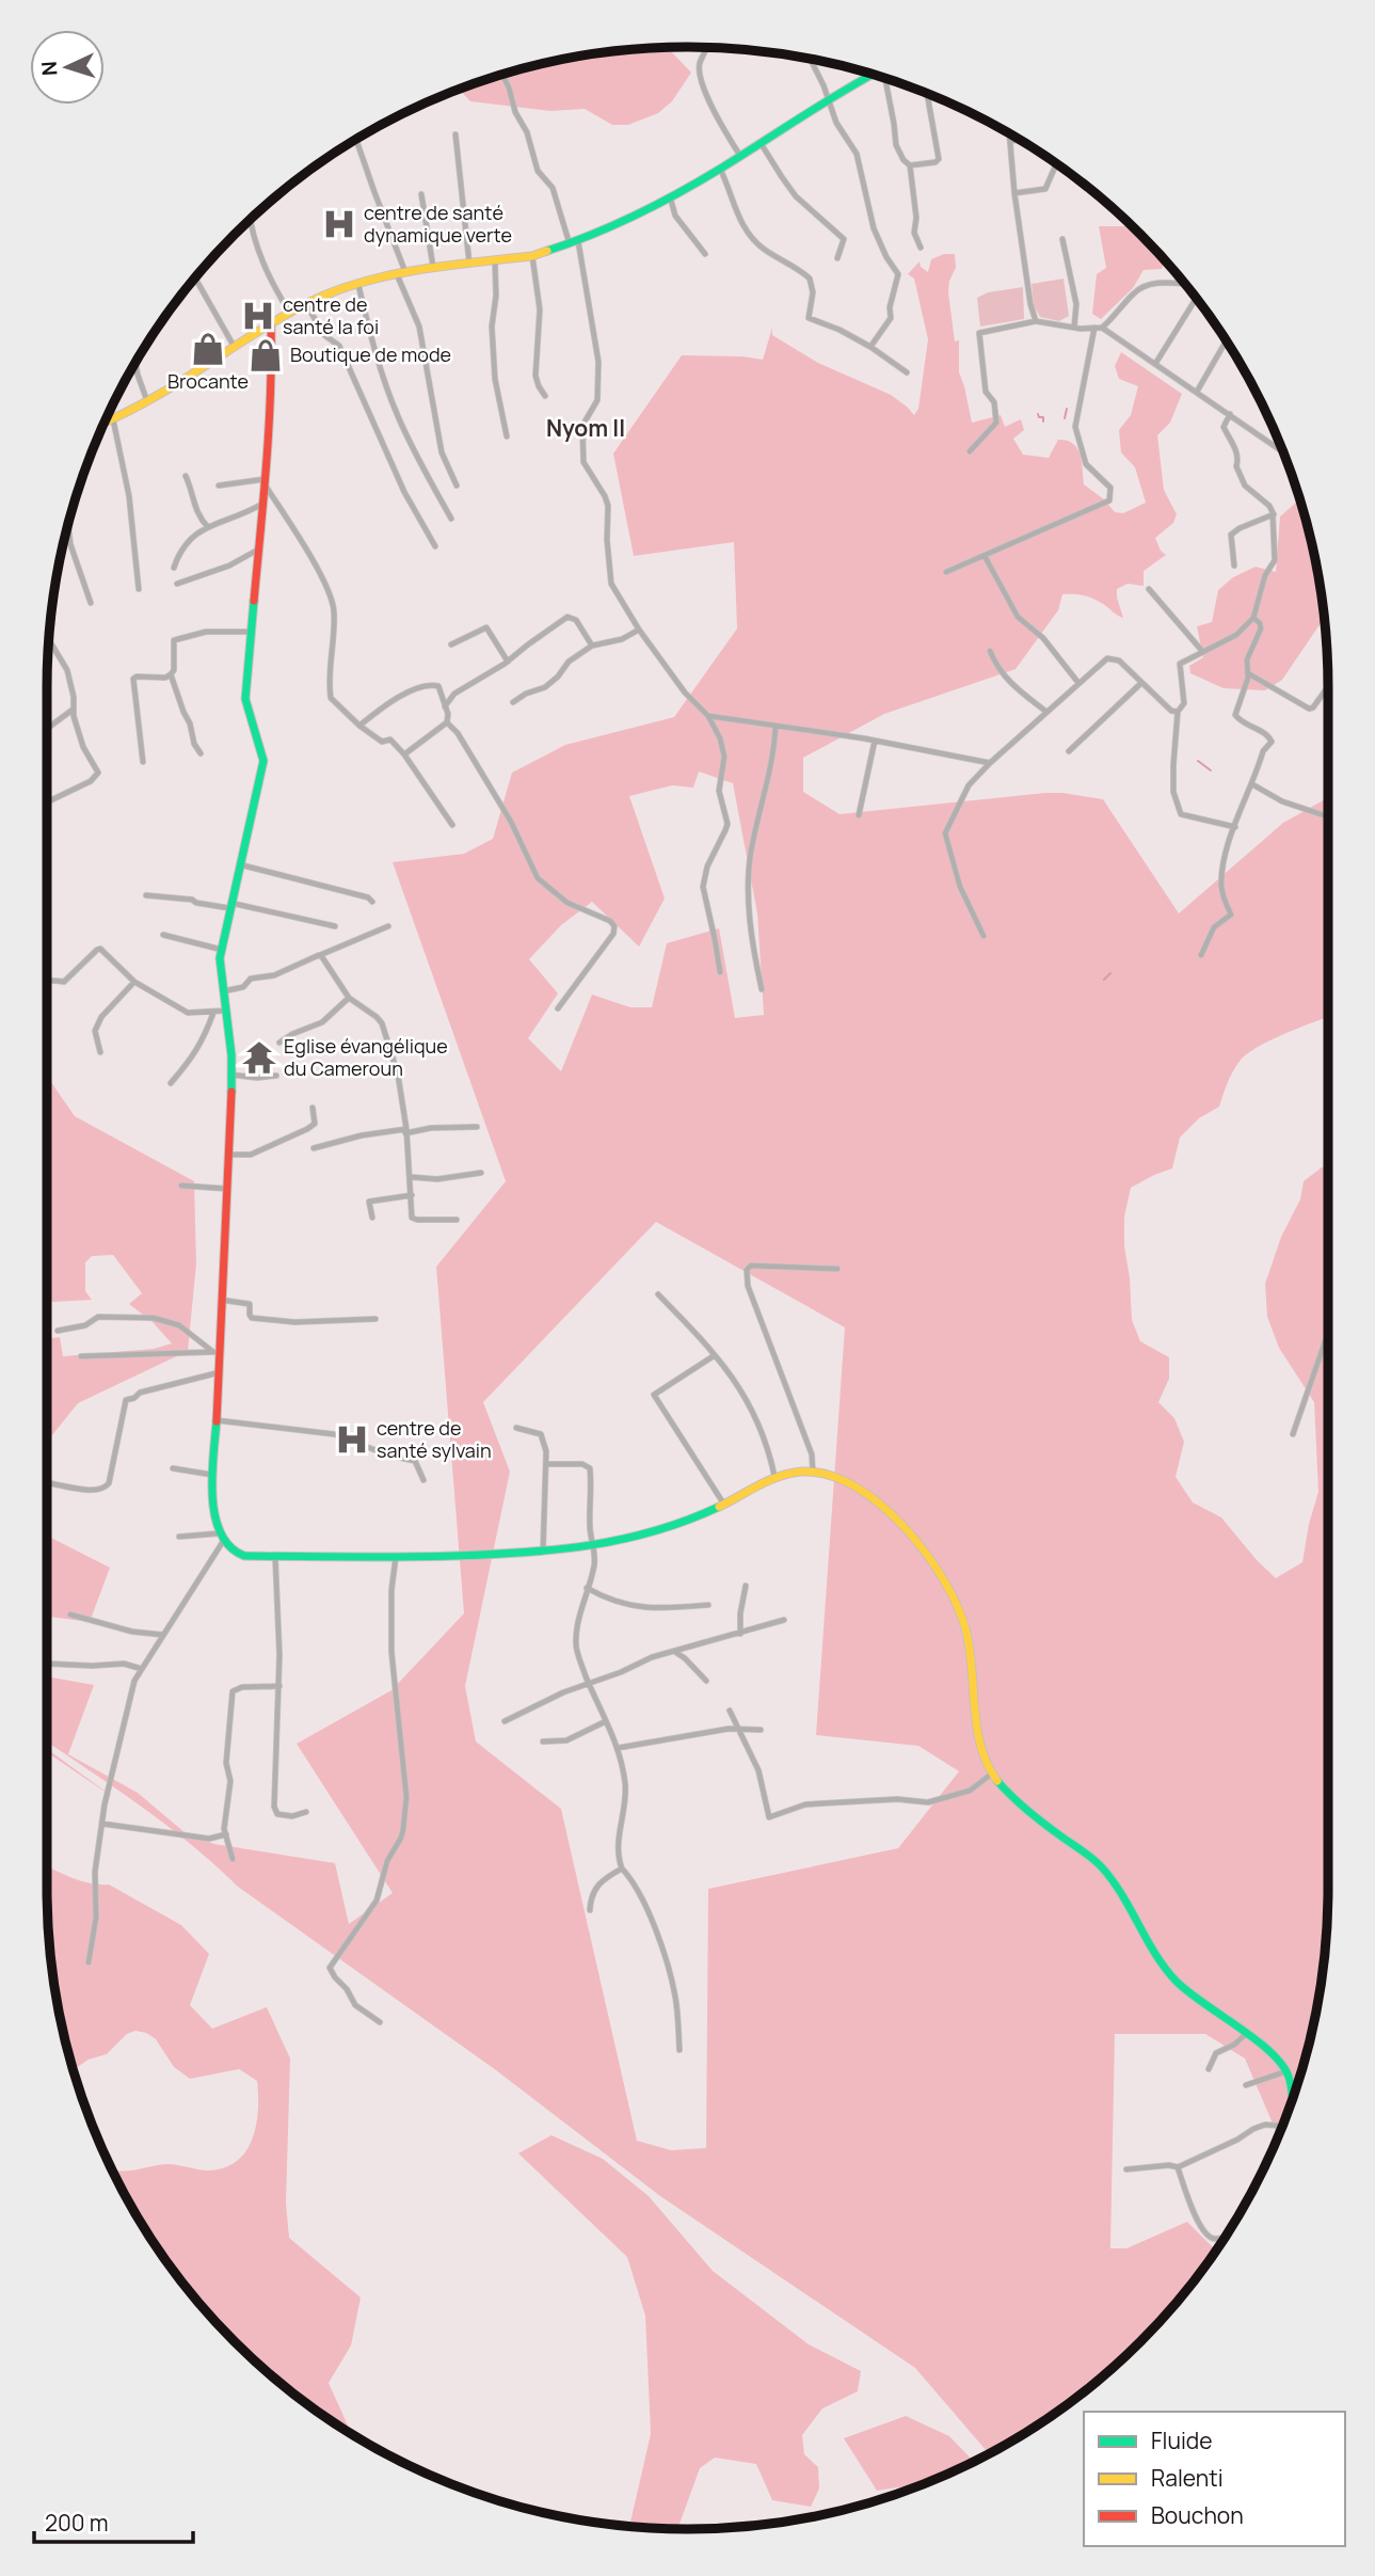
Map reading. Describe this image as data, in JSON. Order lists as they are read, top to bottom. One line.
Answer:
{"districts":["Nyom II"],"places":{"hospital":["centre de santé dynamique verte","centre de santé la foi","centre de santé sylvain"],"shop":["Brocante","Boutique de mode"],"temple":["Eglise évangélique du Cameroun"]},"legend":["Fluide","Ralenti","Bouchon"],"scale_bar":"200 m","north":"left"}
